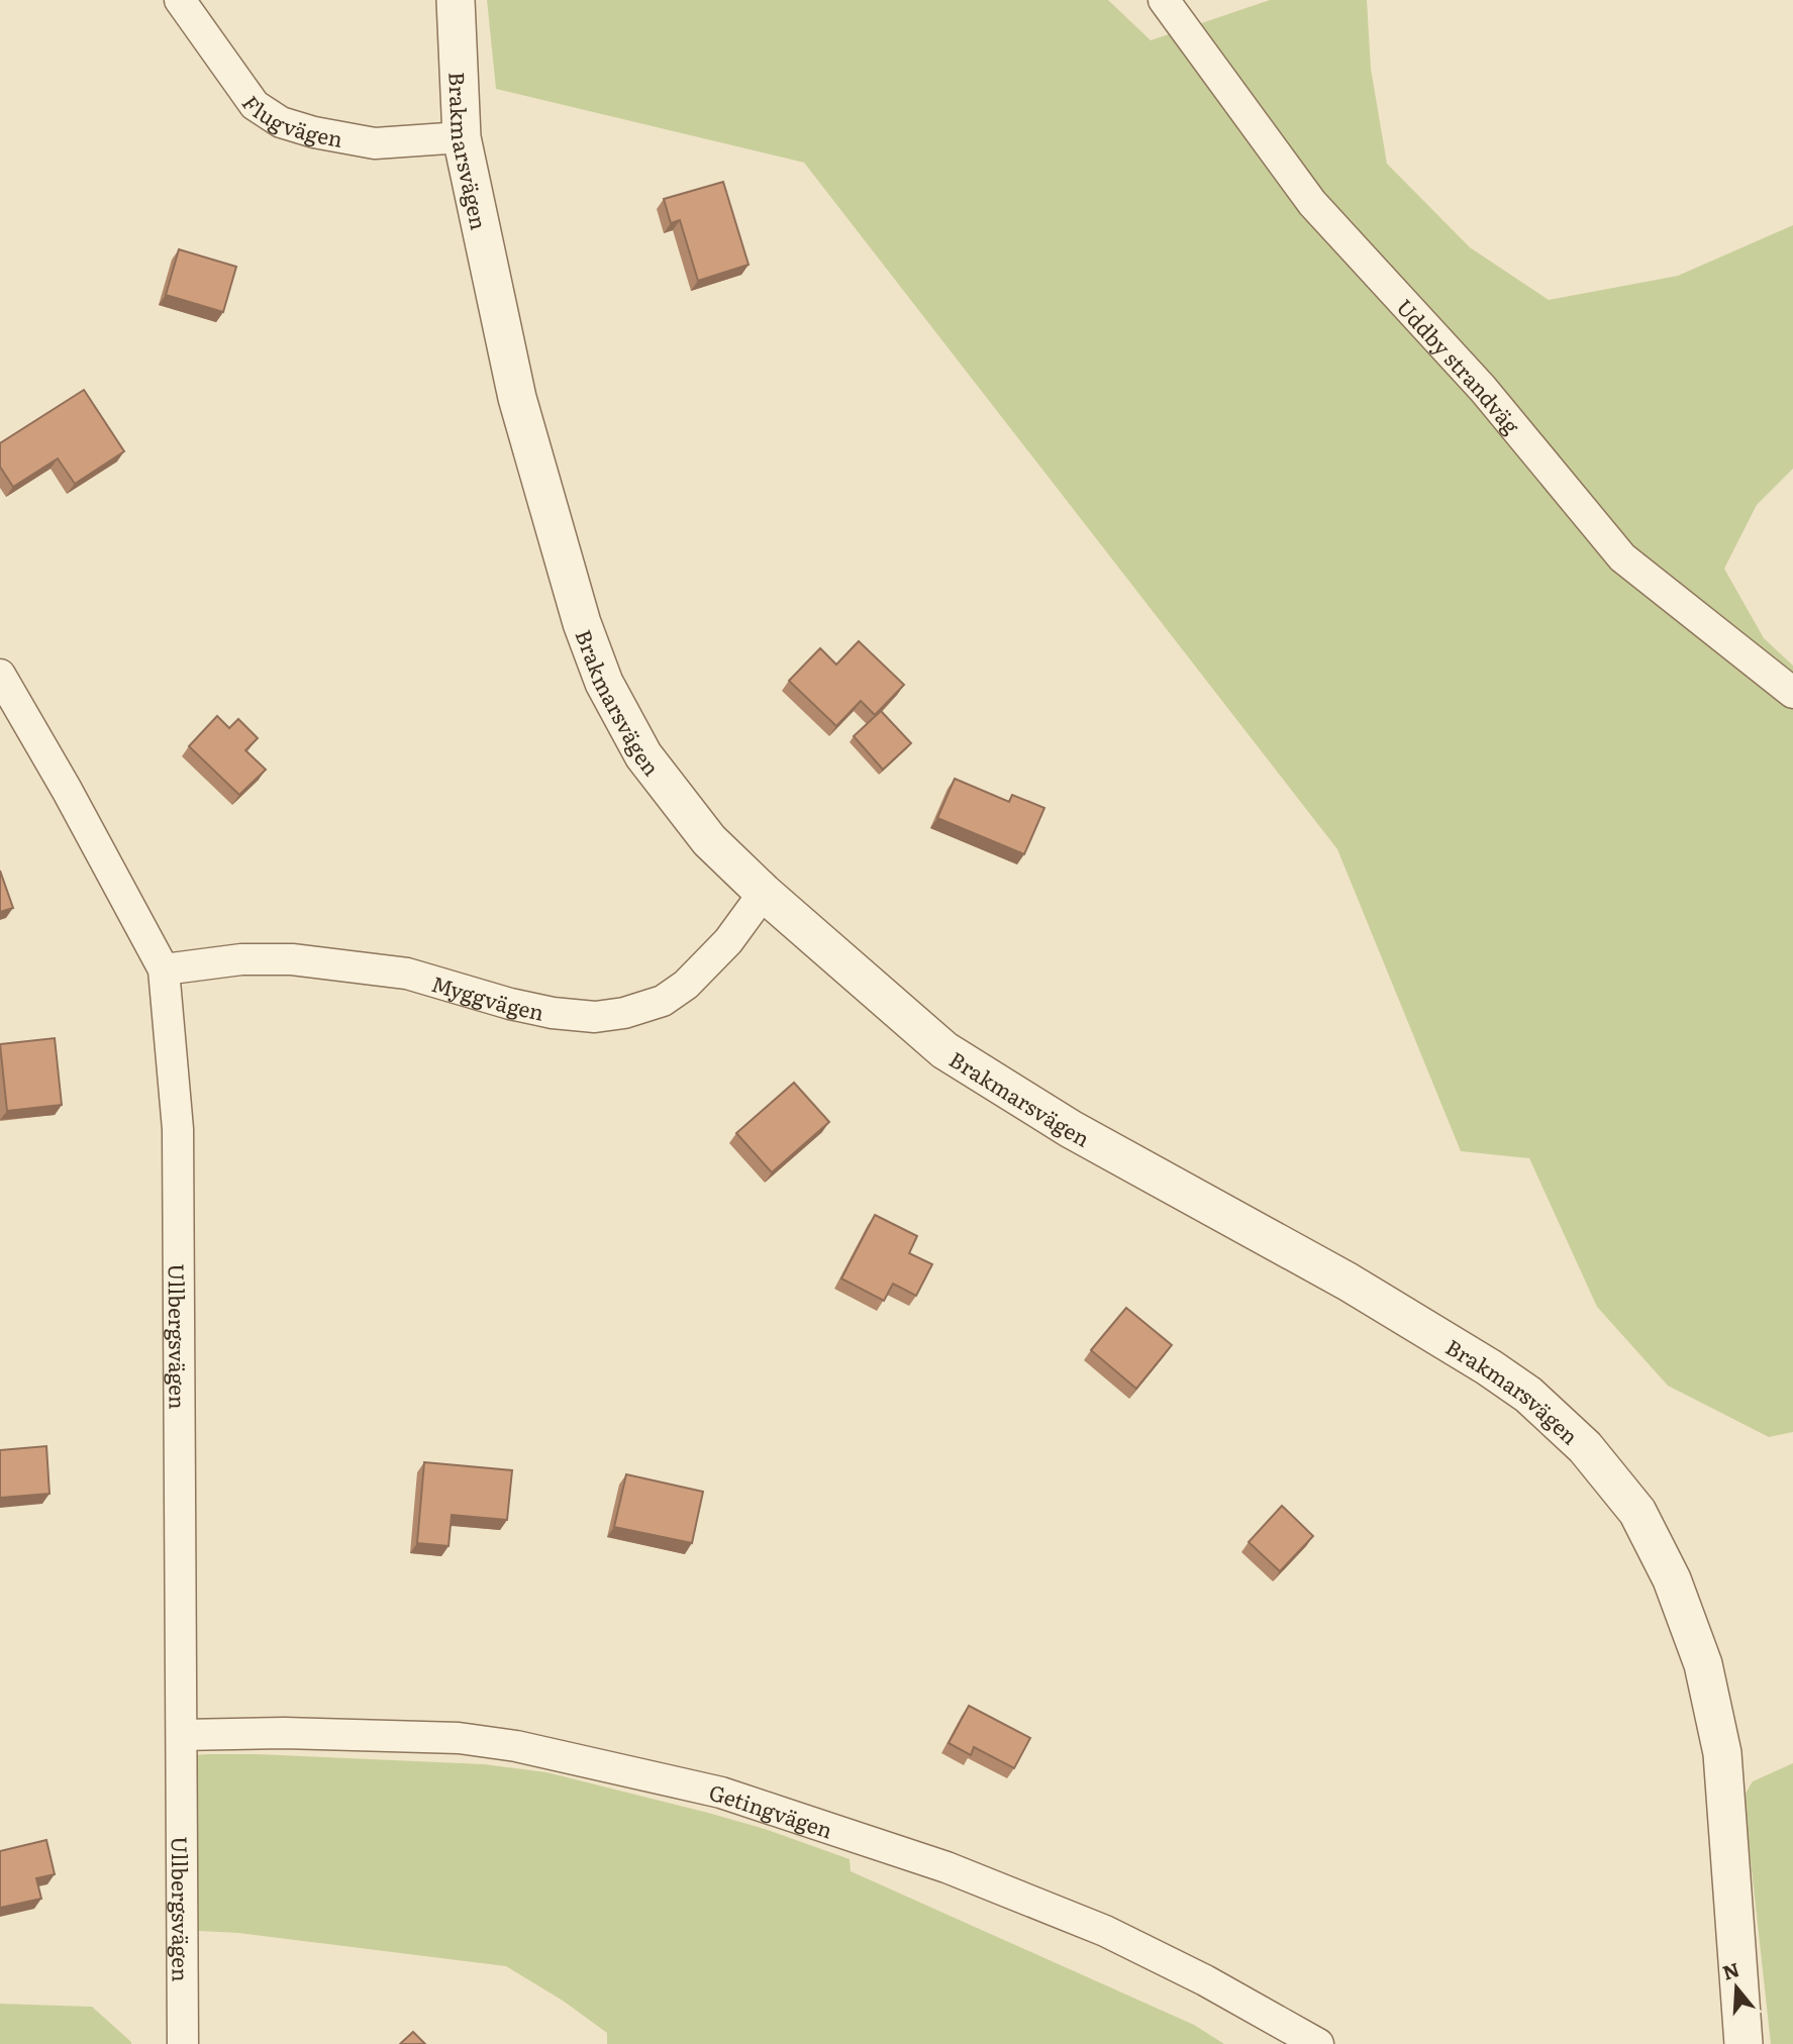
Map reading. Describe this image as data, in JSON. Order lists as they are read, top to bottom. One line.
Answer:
{"streets":{"street":["Flugvägen","Brakmarsvägen","Uddby strandväg","Myggvägen","Ullbergsvägen","Getingvägen"]},"crossings":[["Flugvägen","Brakmarsvägen"],["Brakmarsvägen","Myggvägen"],["Myggvägen","Ullbergsvägen"],["Ullbergsvägen","Getingvägen"]],"north":"top"}
